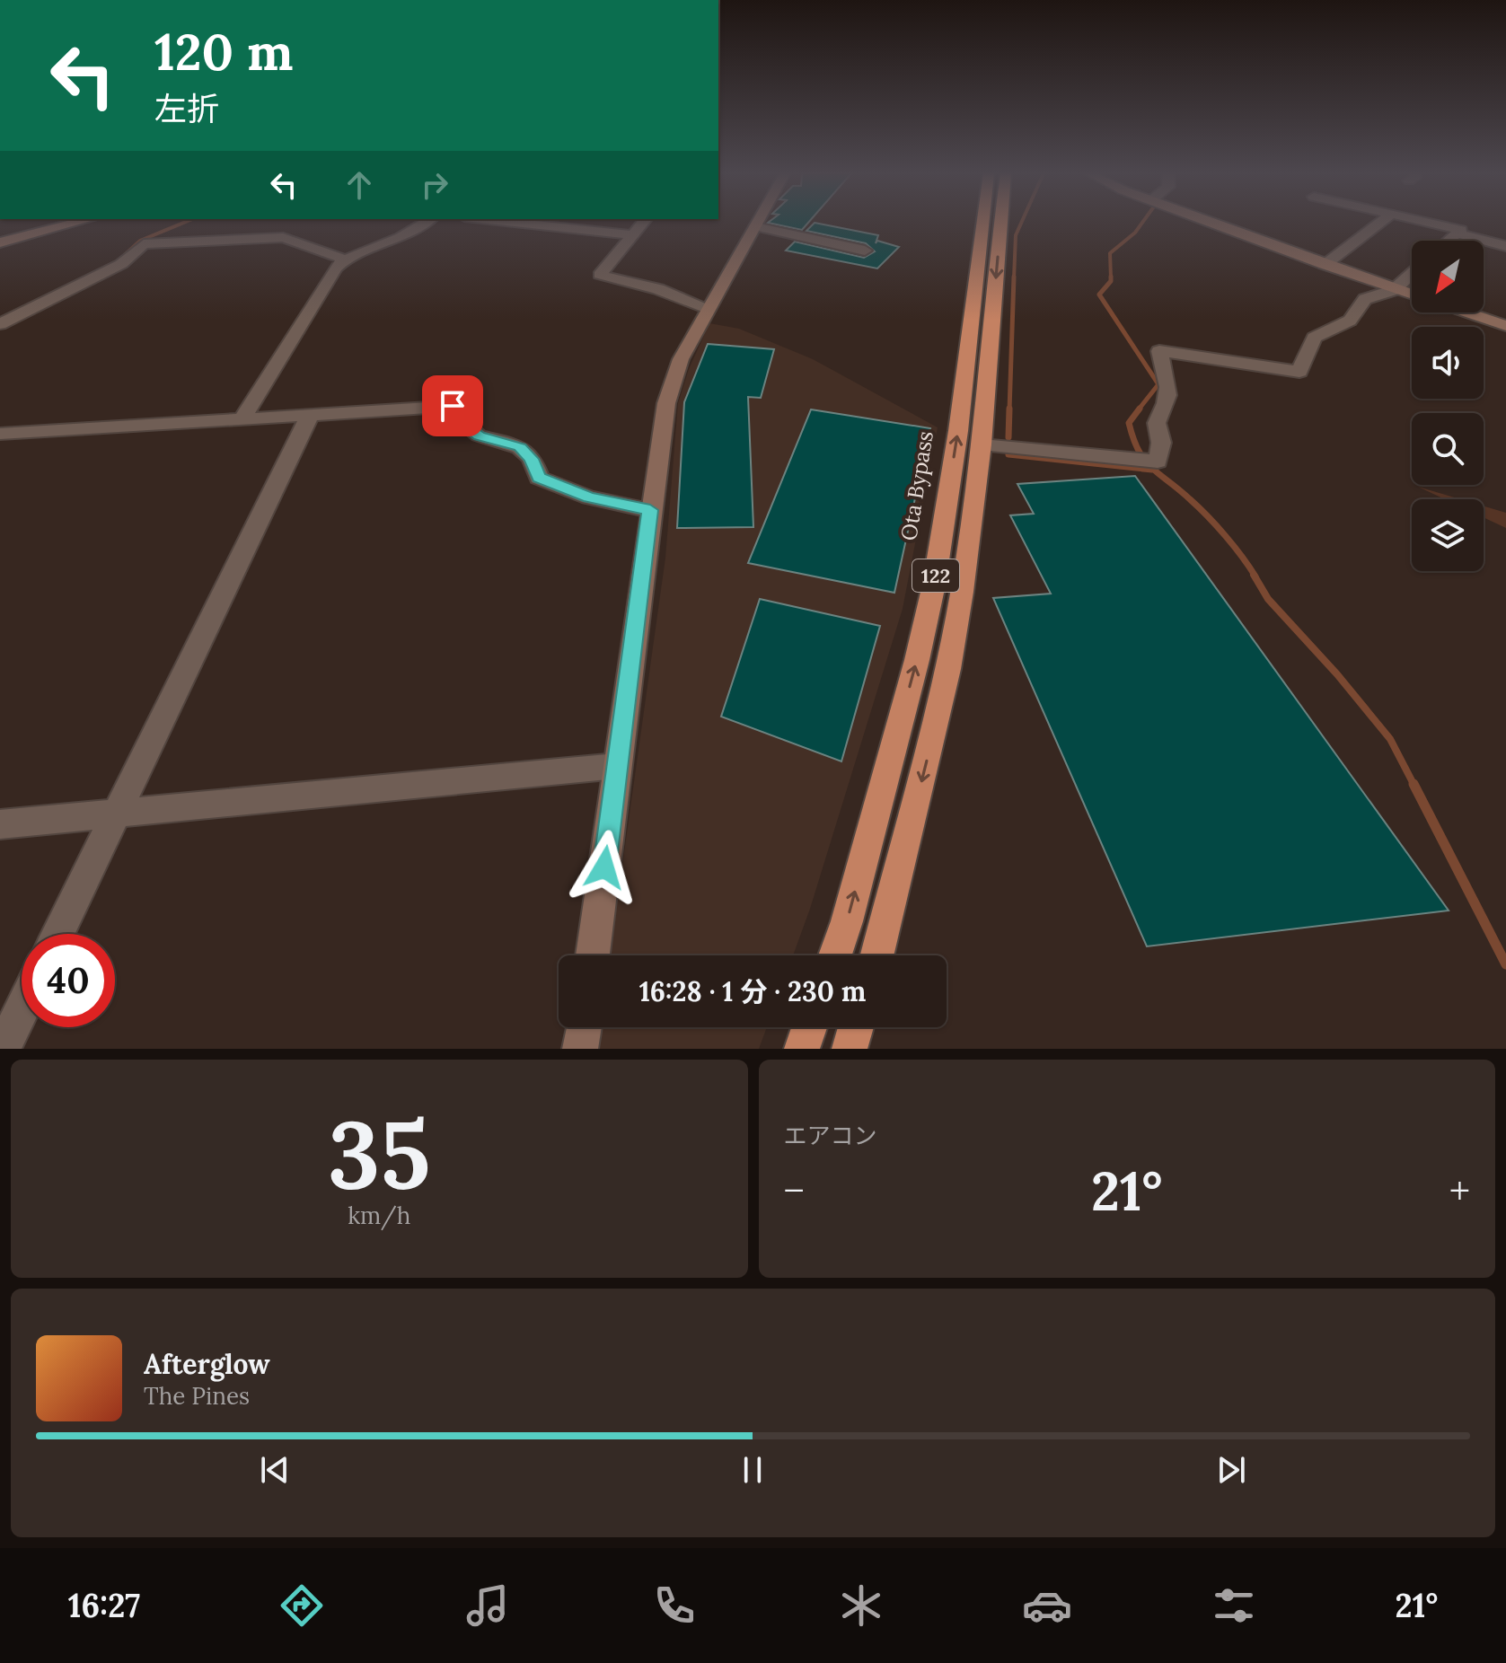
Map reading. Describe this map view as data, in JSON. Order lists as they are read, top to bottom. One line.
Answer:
{"streets":{"highway":["Ota Bypass","122"]},"north":"bottom left","page":{"turn":["120 m","左折"],"limit":"40","trip":"16:28 · 1 分 · 230 m","tile":[["35","km/h"],"エアコン"],"heat":["−","21°","+"],"song":["Afterglow","The Pines"],"tabs":["16:27","21°"]}}
